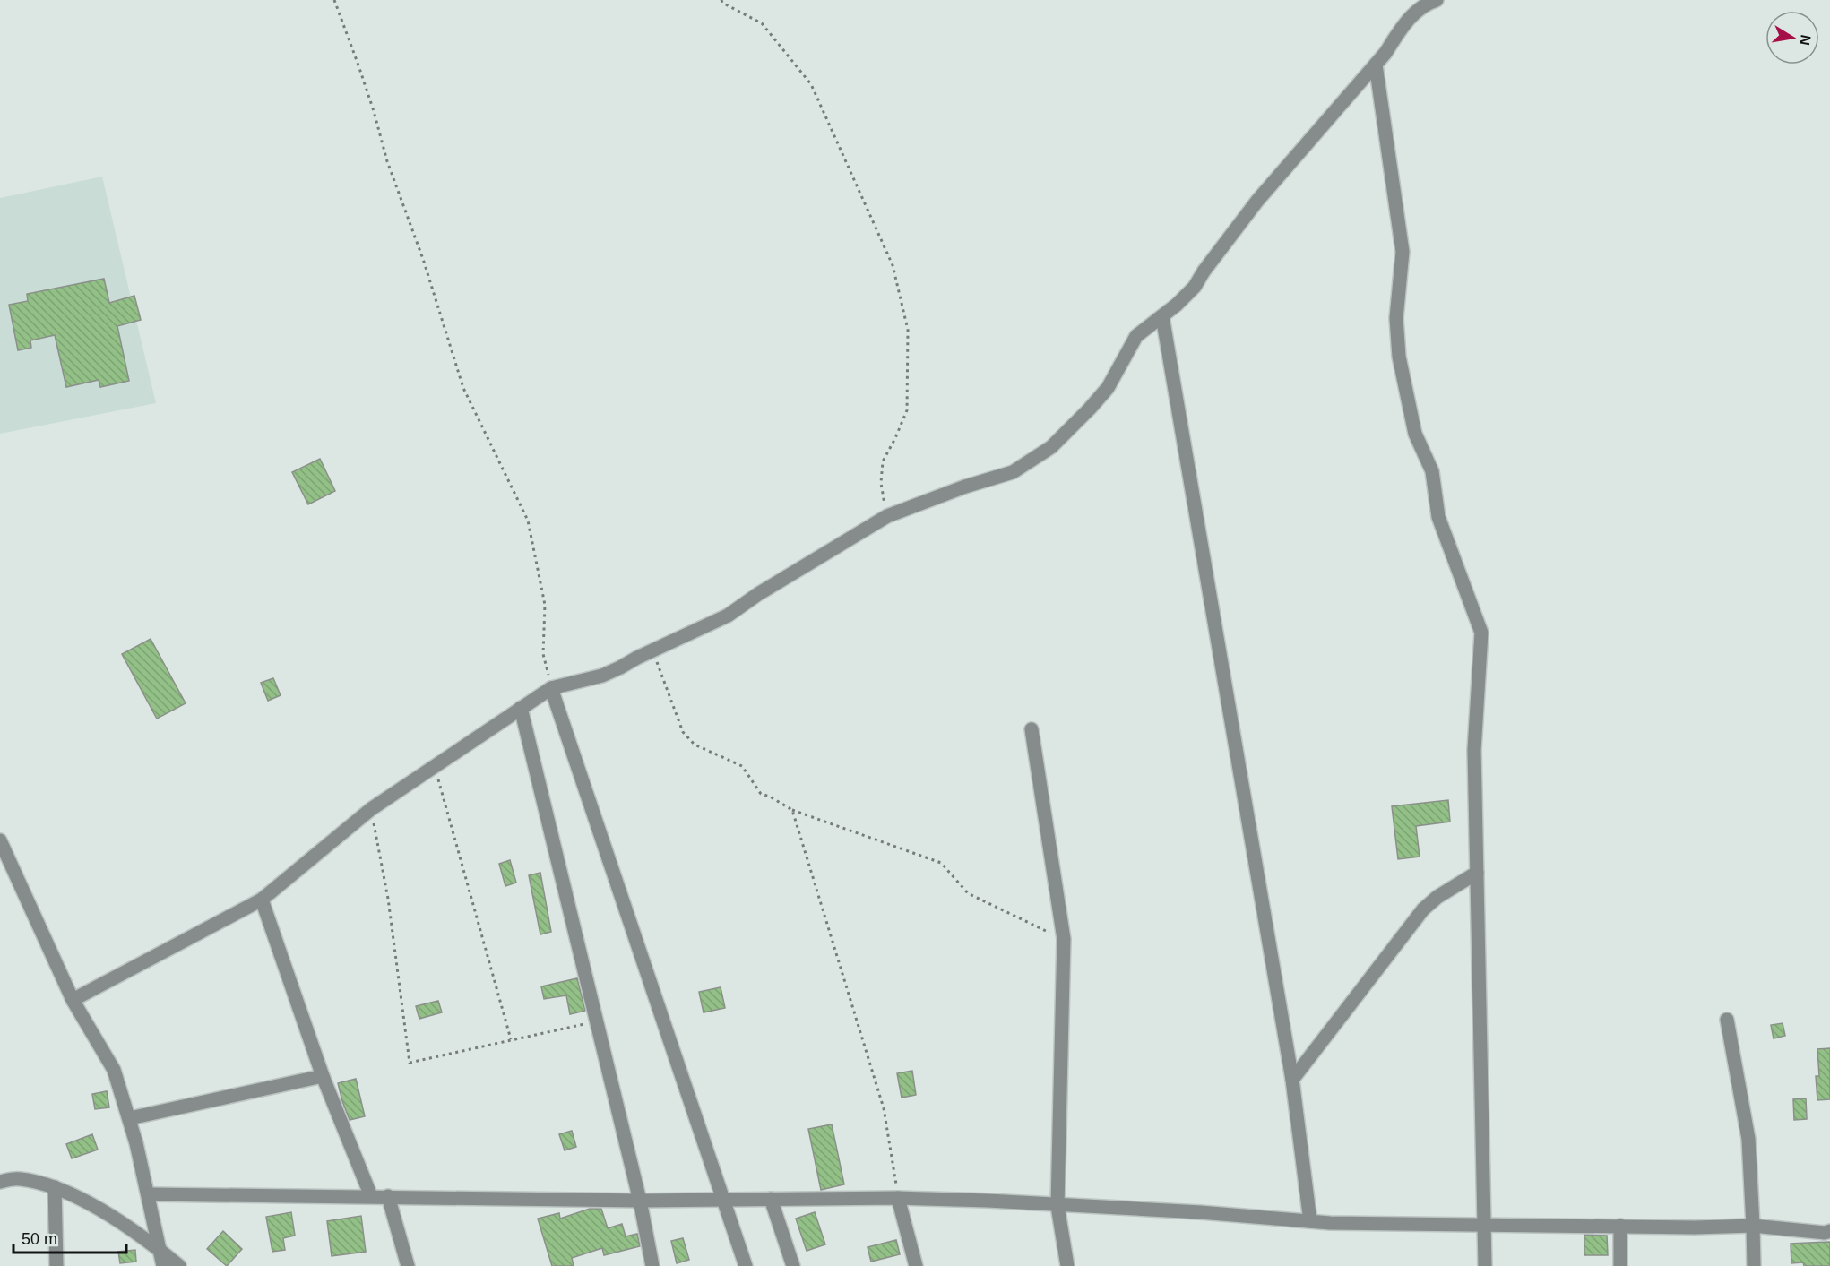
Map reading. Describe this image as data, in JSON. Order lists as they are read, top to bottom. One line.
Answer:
{"scale_bar":"50 m","north":"right"}
